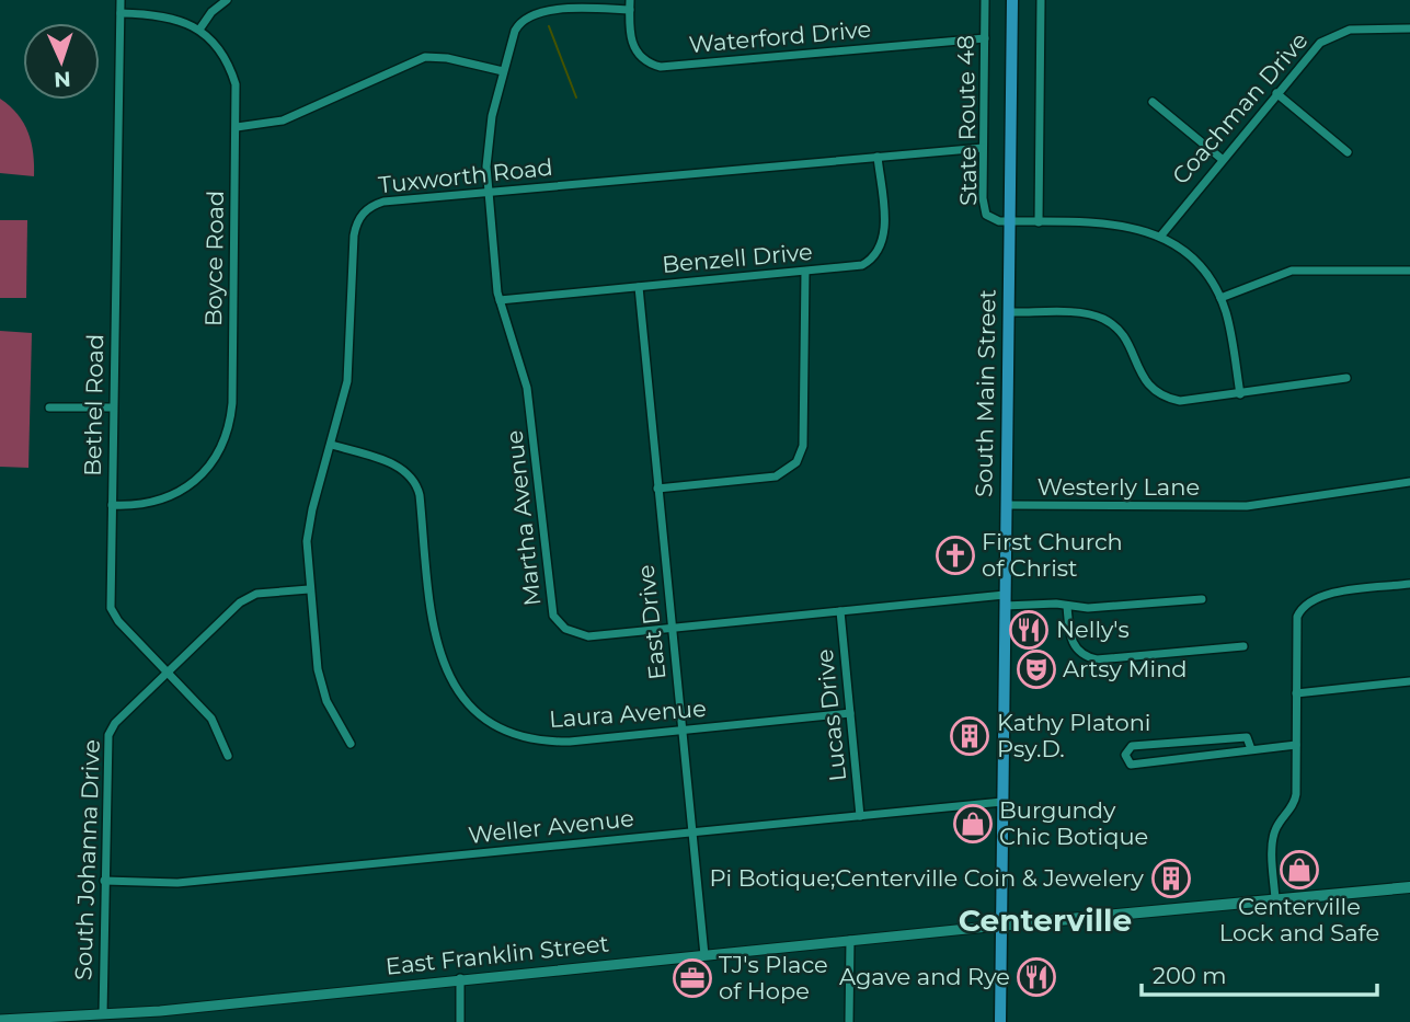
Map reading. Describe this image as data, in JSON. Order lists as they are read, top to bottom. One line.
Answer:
{"streets":{"main road":["South Main Street"],"street":["Waterford Drive","Coachman Drive","State Route 48","Tuxworth Road","Boyce Road","Benzell Drive","Bethel Road","Westerly Lane","Martha Avenue","East Drive","Laura Avenue","Lucas Drive","Weller Avenue","South Johanna Drive","East Franklin Street"]},"crossings":[["Waterford Drive","State Route 48"],["Waterford Drive","Martha Avenue"],["State Route 48","Tuxworth Road"],["State Route 48","South Main Street"],["Tuxworth Road","Benzell Drive"],["Tuxworth Road","Martha Avenue"],["Tuxworth Road","Laura Avenue"],["Tuxworth Road","South Johanna Drive"],["Boyce Road","Bethel Road"],["Benzell Drive","Martha Avenue"],["Benzell Drive","East Drive"],["South Main Street","Westerly Lane"],["South Main Street","Martha Avenue"],["South Main Street","Weller Avenue"],["South Main Street","East Franklin Street"],["Bethel Road","South Johanna Drive"],["Martha Avenue","East Drive"],["Martha Avenue","Lucas Drive"],["East Drive","Laura Avenue"],["East Drive","Weller Avenue"],["East Drive","East Franklin Street"],["Laura Avenue","Lucas Drive"],["Lucas Drive","Weller Avenue"],["Weller Avenue","South Johanna Drive"],["South Johanna Drive","East Franklin Street"]],"districts":["Centerville"],"places":{"church":["First Church of Christ"],"restaurant":["Nelly's","Agave and Rye"],"theatre":["Artsy Mind"],"building":["Kathy Platoni Psy.D.","Pi Botique;Centerville Coin & Jewelery"],"shop":["Burgundy Chic Botique","Centerville Lock and Safe"],"office":["TJ's Place of Hope"]},"scale_bar":"200 m","north":"bottom"}
